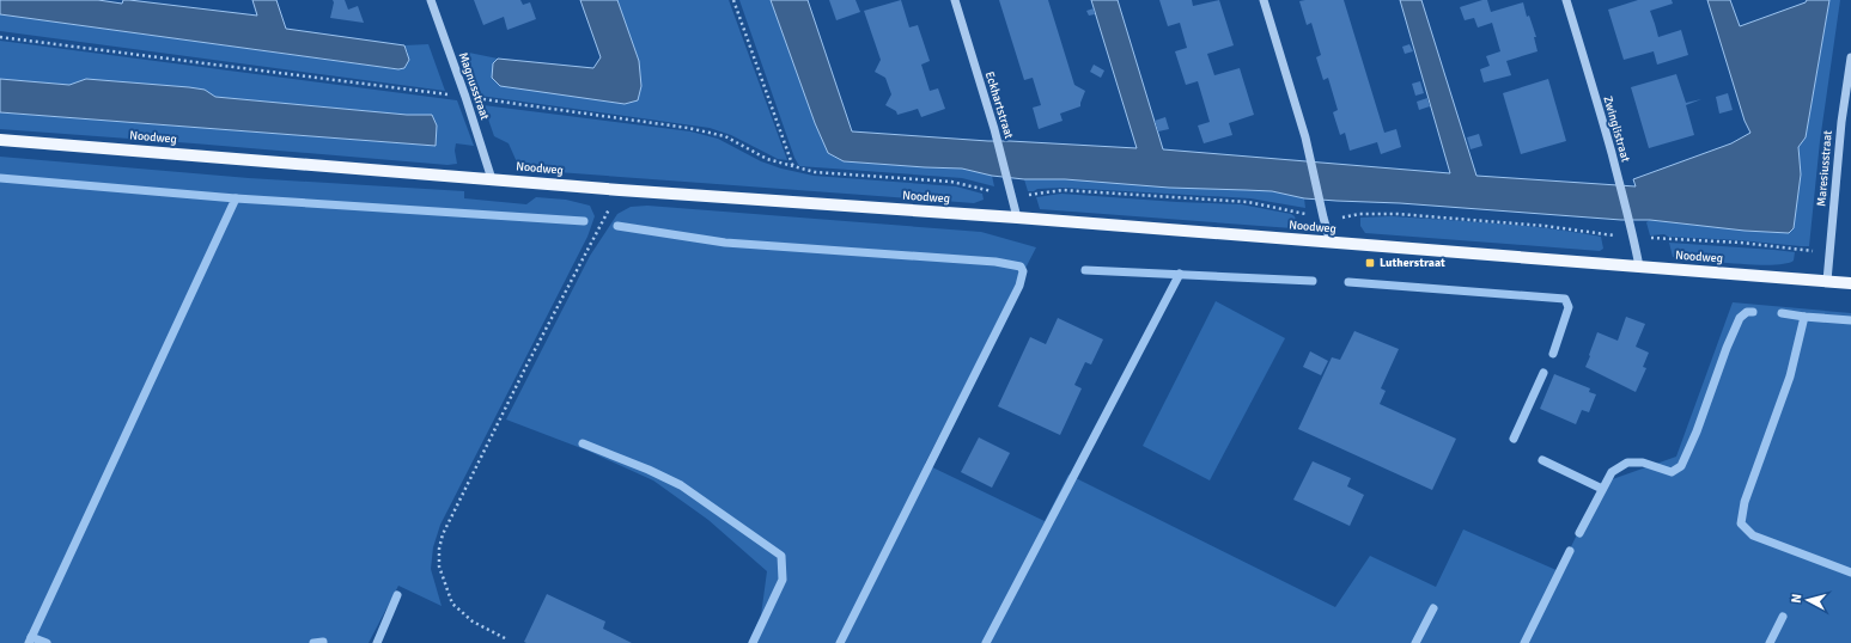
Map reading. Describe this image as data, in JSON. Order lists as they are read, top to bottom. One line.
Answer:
{"streets":{"main road":["Noodweg"],"street":["Magnusstraat","Eckhartstraat","Zwinglistraat","Maresiusstraat"]},"crossings":[["Magnusstraat","Noodweg"],["Eckhartstraat","Noodweg"],["Zwinglistraat","Noodweg"],["Noodweg","Maresiusstraat"]],"places":{"transit":["Lutherstraat"]},"north":"left"}
